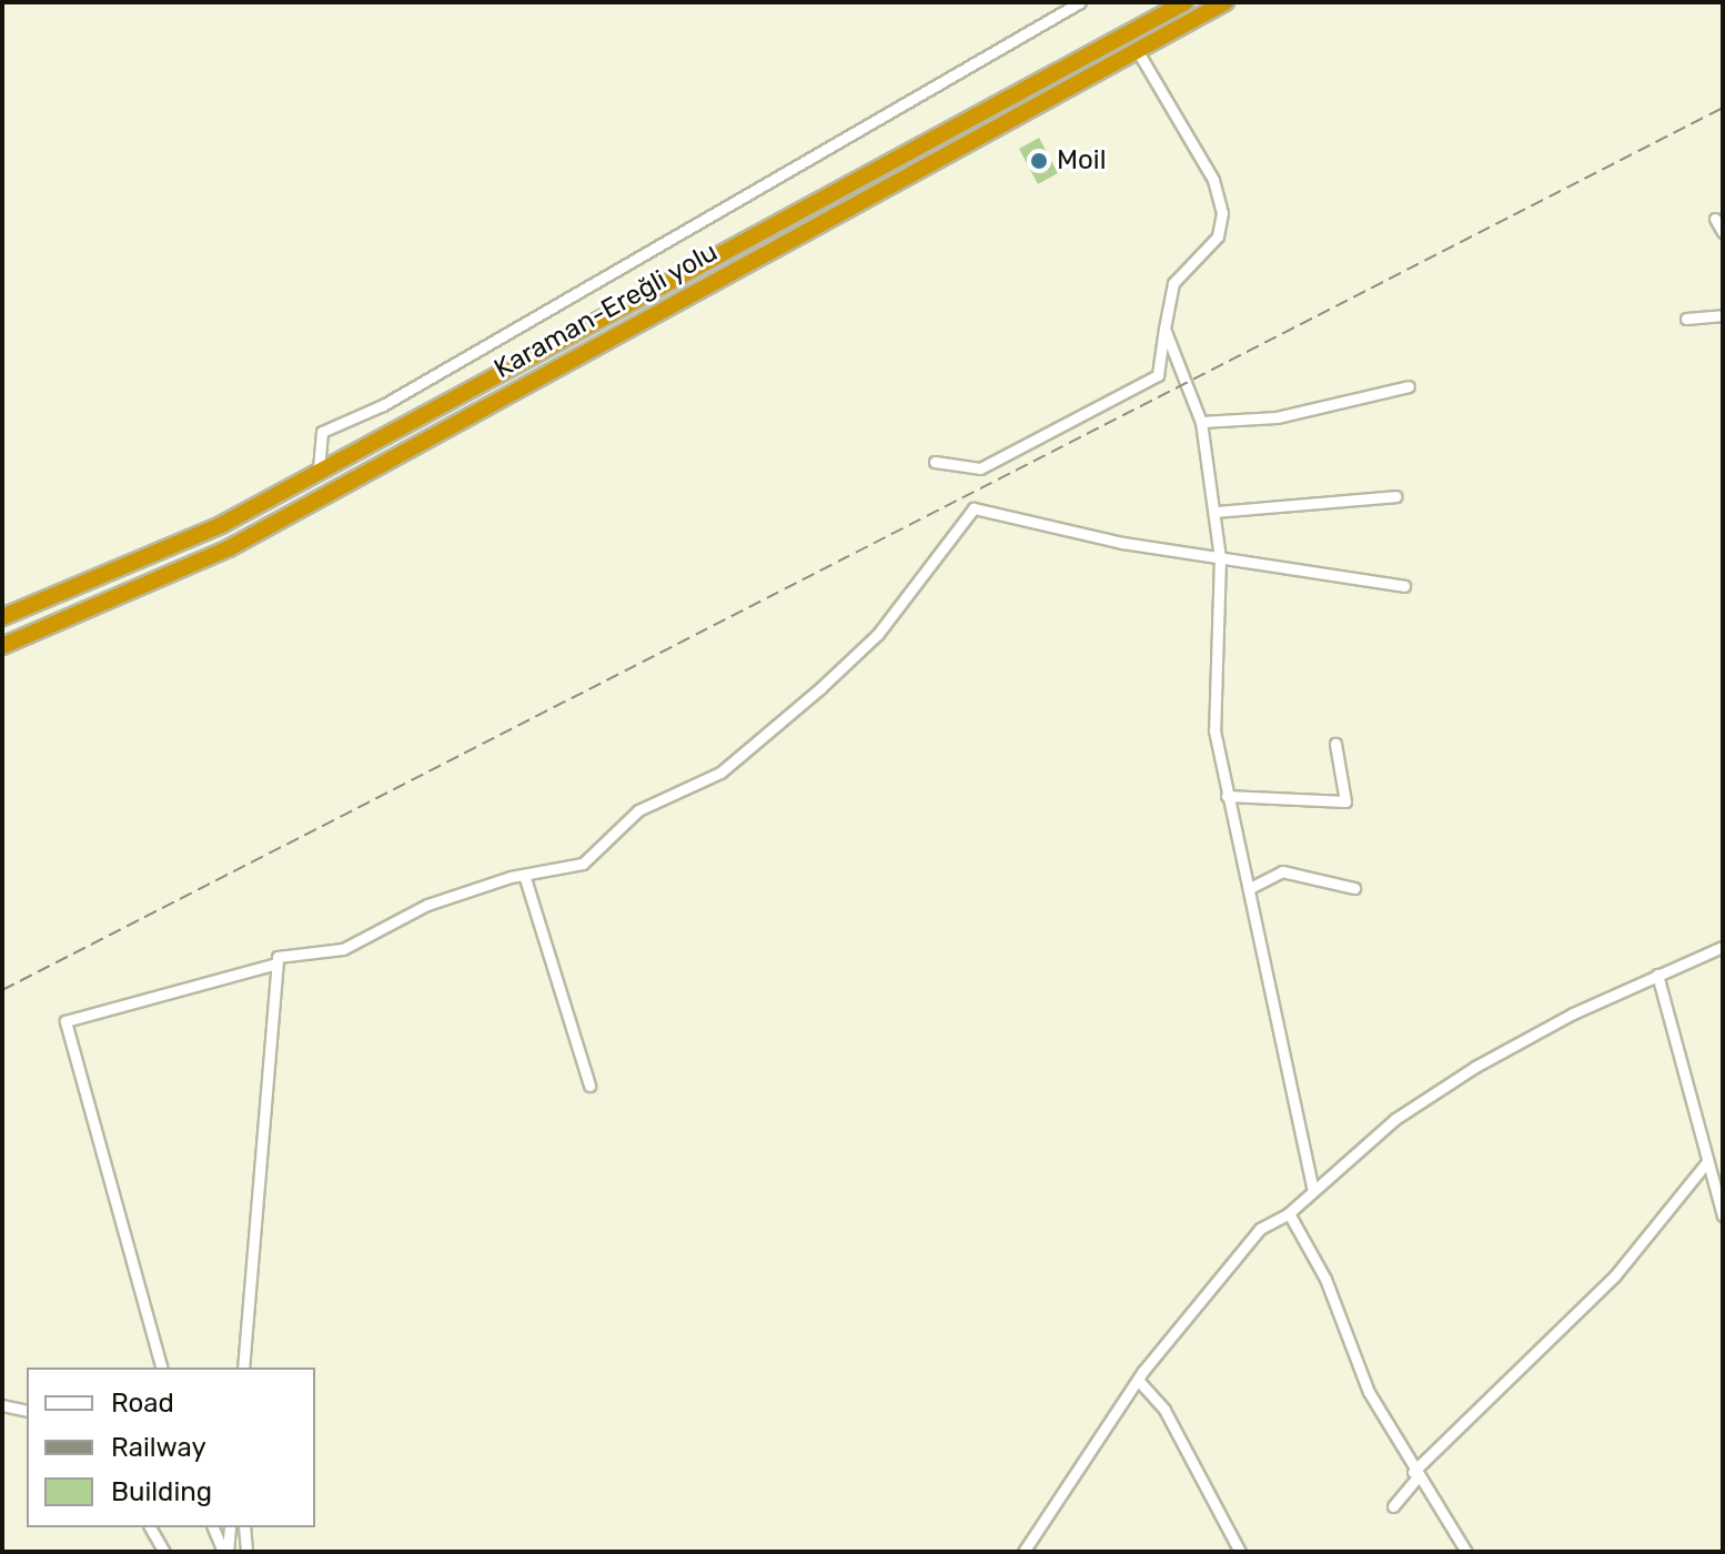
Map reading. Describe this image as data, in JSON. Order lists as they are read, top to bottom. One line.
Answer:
{"streets":{"highway":["Karaman-Ereğli yolu"]},"places":["Moil"],"legend":["Road","Railway","Building"]}
